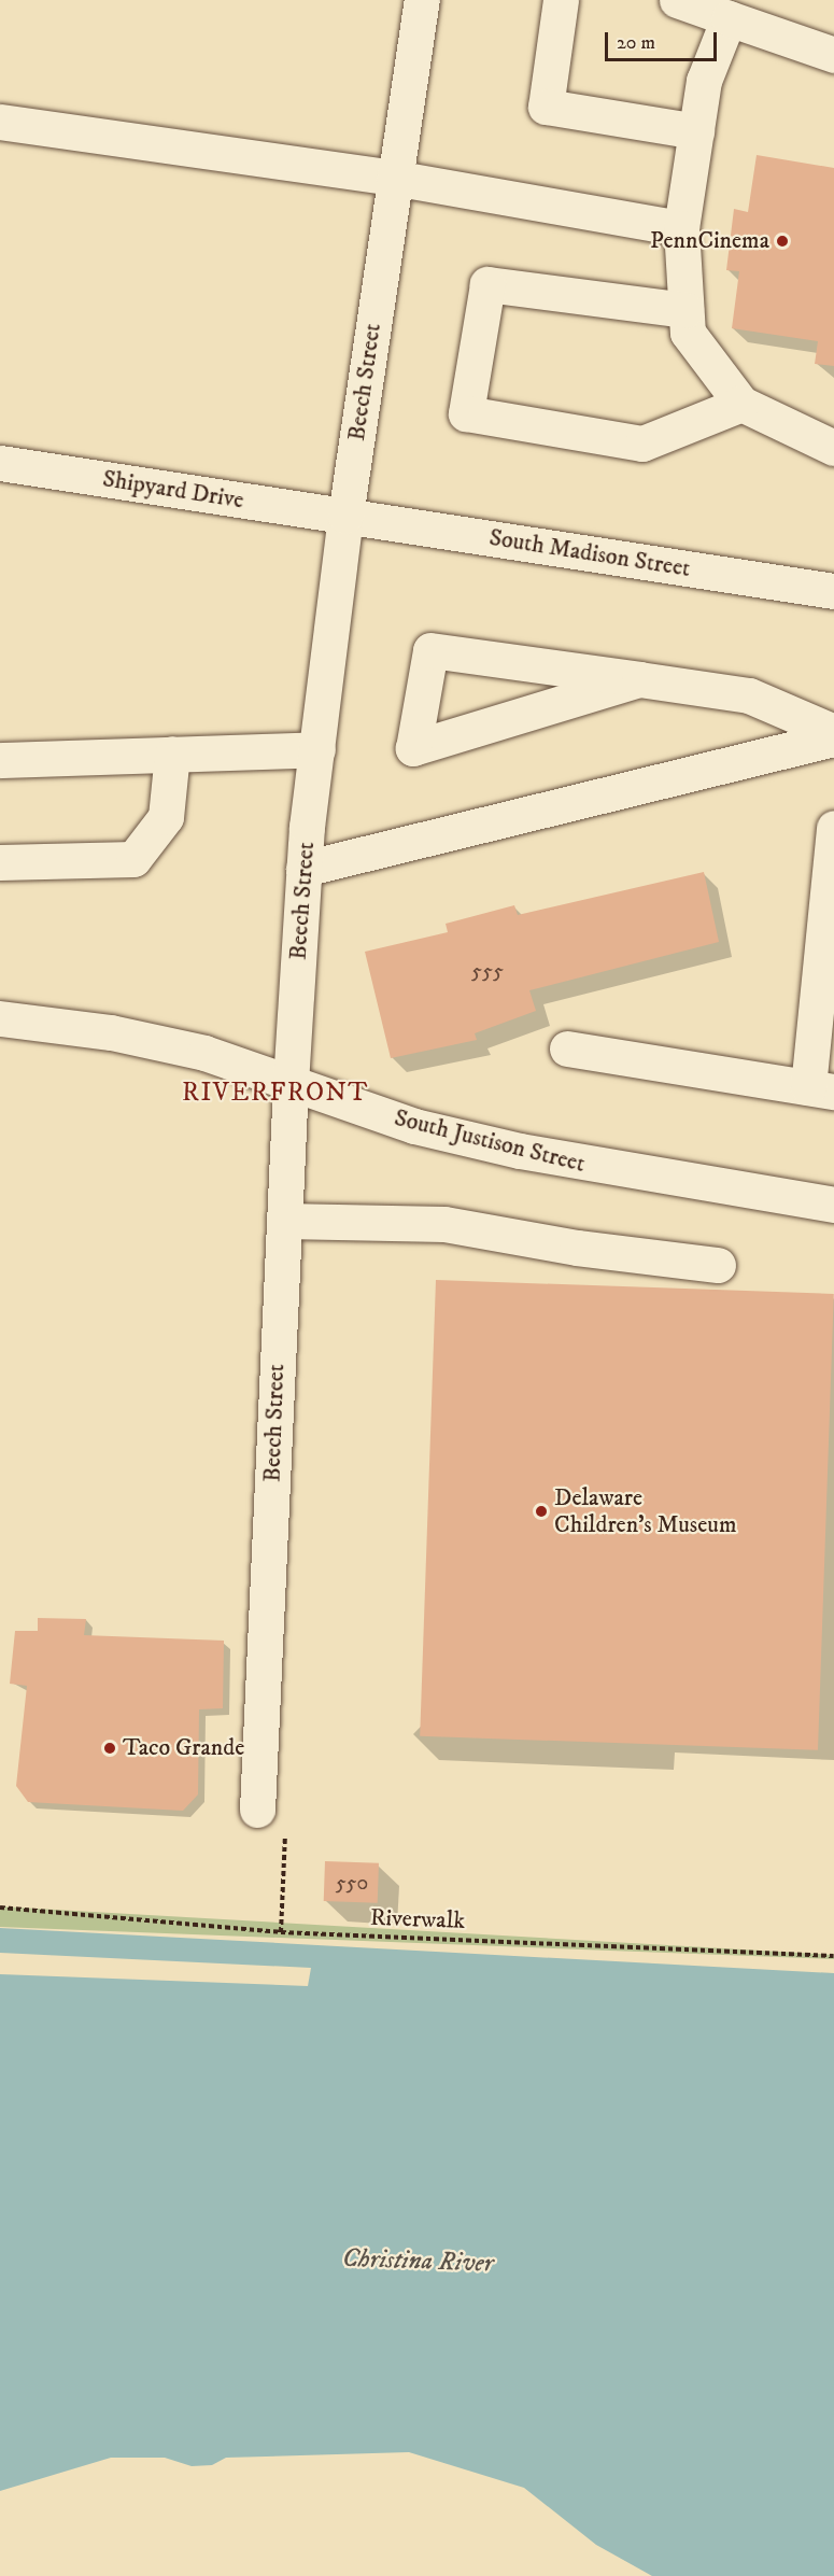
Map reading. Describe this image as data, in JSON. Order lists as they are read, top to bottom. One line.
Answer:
{"streets":{"street":["Beech Street","Shipyard Drive","South Madison Street","South Justison Street"],"path":["Riverwalk"]},"crossings":[["Beech Street","Shipyard Drive"],["Beech Street","South Madison Street"],["Beech Street","South Justison Street"],["Shipyard Drive","South Madison Street"]],"districts":["RIVERFRONT"],"water":["Christina River"],"places":["PennCinema","Delaware Children's Museum","Taco Grande"],"house_numbers":["555","550"],"scale_bar":"20 m"}
